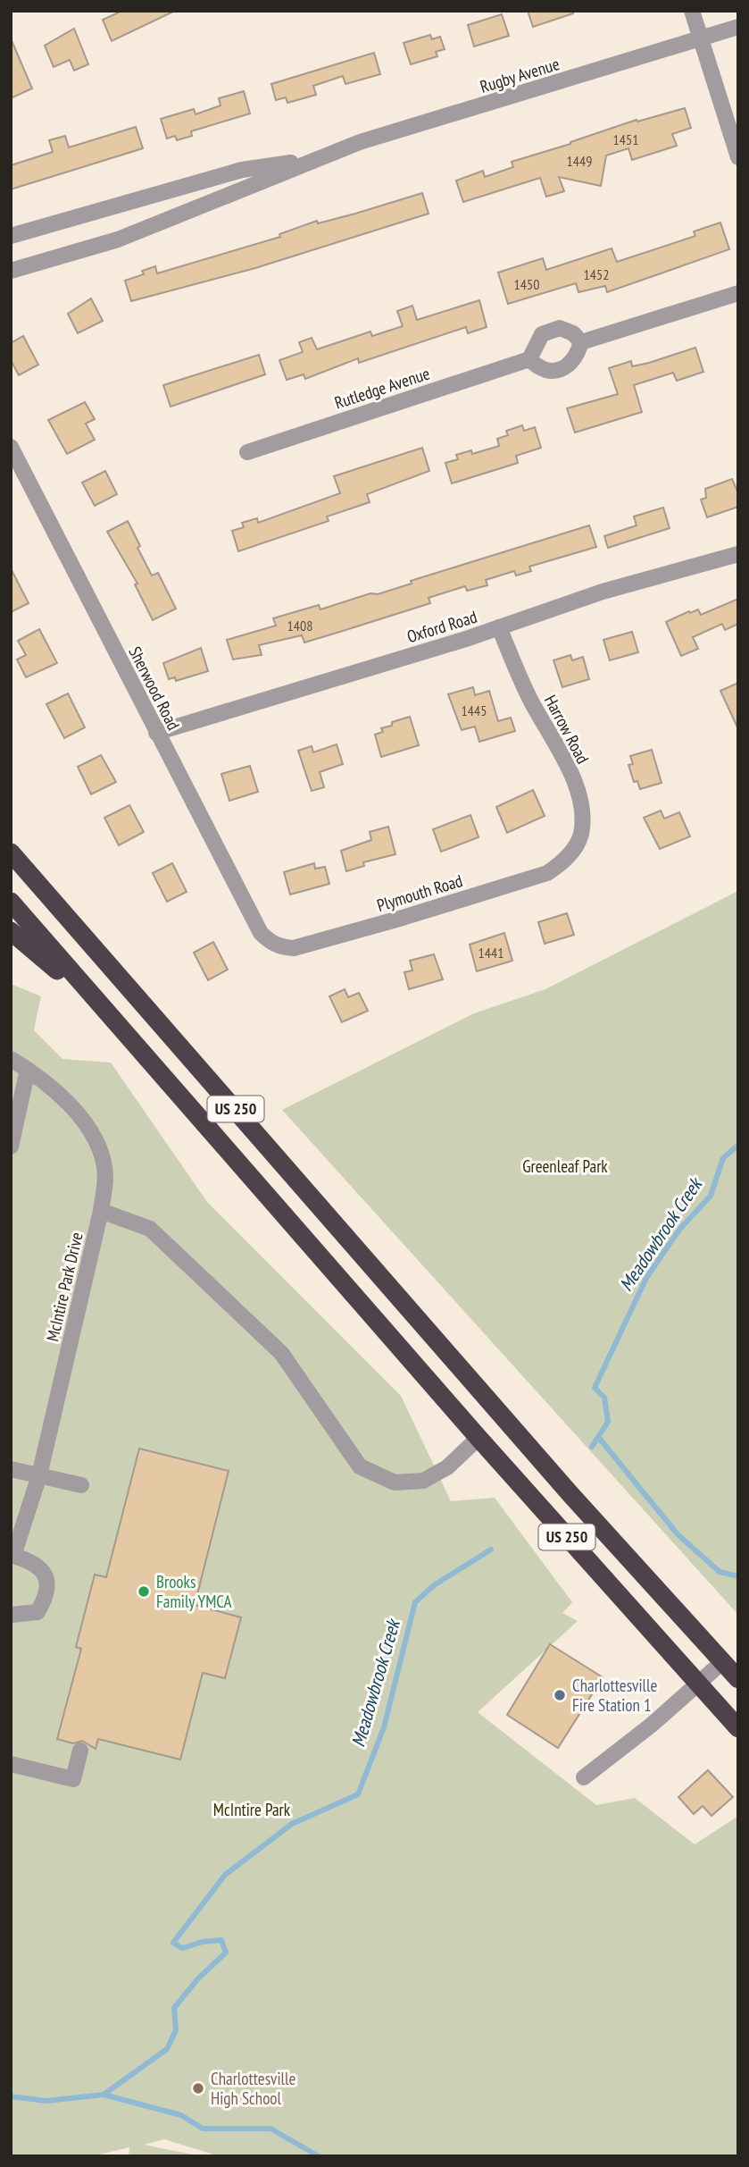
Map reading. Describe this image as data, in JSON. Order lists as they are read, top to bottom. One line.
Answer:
{"streets":{"highway":["US 250"],"street":["Rugby Avenue","Rutledge Avenue","Oxford Road","Sherwood Road","Harrow Road","Plymouth Road","McIntire Park Drive"]},"crossings":[["Oxford Road","Sherwood Road"],["Oxford Road","Harrow Road"],["Sherwood Road","Plymouth Road"],["Harrow Road","Plymouth Road"]],"water":["Meadowbrook Creek"],"parks":["Greenleaf Park","McIntire Park"],"places":["Brooks Family YMCA","Charlottesville Fire Station 1","Charlottesville High School"],"house_numbers":["1451","1449","1452","1450","1408","1445","1441"]}
